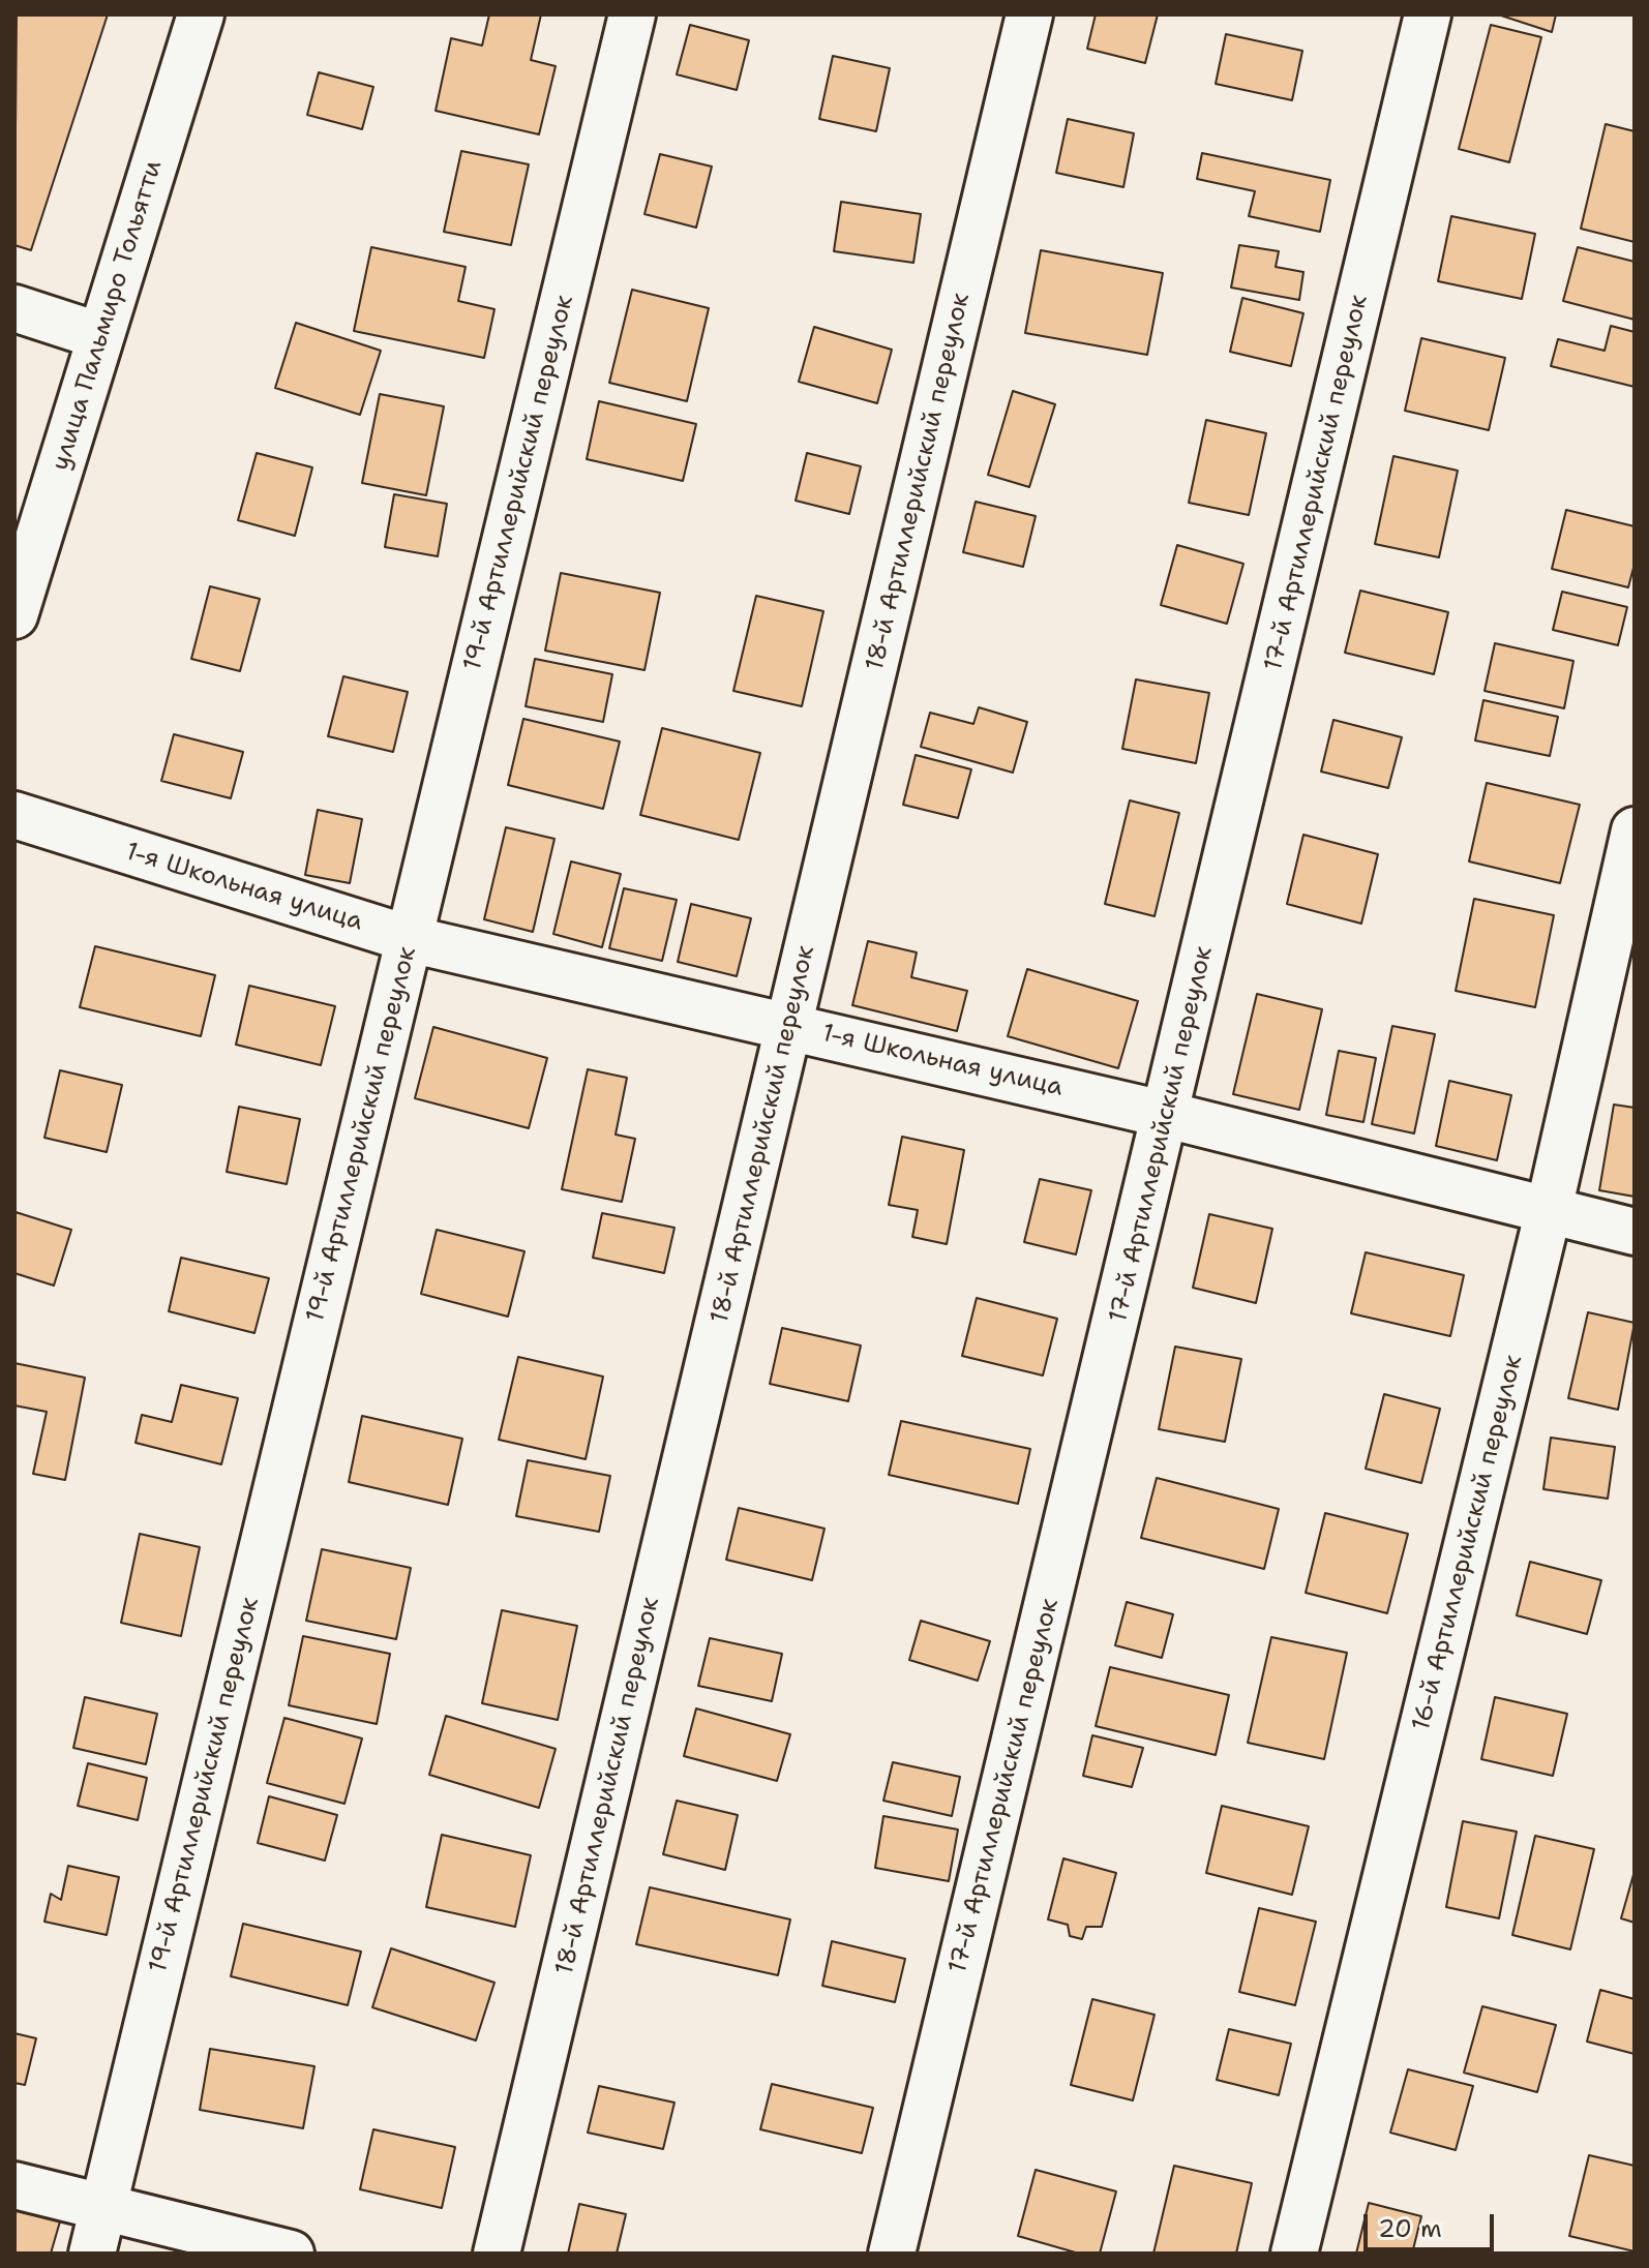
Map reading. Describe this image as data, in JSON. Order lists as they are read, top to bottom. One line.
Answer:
{"streets":{"street":["улица Пальмиро Тольятти","18-й Артиллерийский переулок","19-й Артиллерийский переулок","17-й Артиллерийский переулок","1-я Школьная улица","16-й Артиллерийский переулок"]},"crossings":[["18-й Артиллерийский переулок","1-я Школьная улица"],["19-й Артиллерийский переулок","1-я Школьная улица"],["17-й Артиллерийский переулок","1-я Школьная улица"],["1-я Школьная улица","16-й Артиллерийский переулок"]],"scale_bar":"20 m"}
